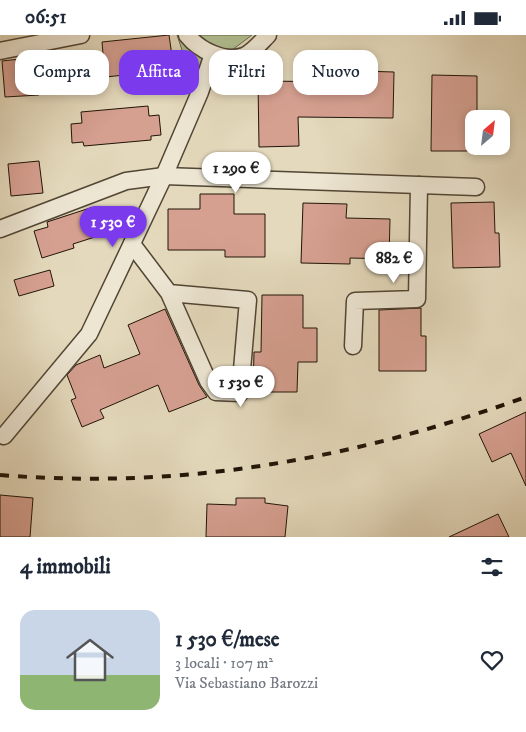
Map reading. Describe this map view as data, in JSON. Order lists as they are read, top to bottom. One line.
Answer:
{"north":"top right","page":{"status":"06:51","chip":["Compra","Affitta","Filtri","Nuovo"],"price":["1 290 €","1 530 €","882 €","1 530 €"],"heading":"4 immobili","list":[{"name":"1 530 €/mese","note":"3 locali · 107 m² · Via Sebastiano Barozzi"}]}}
